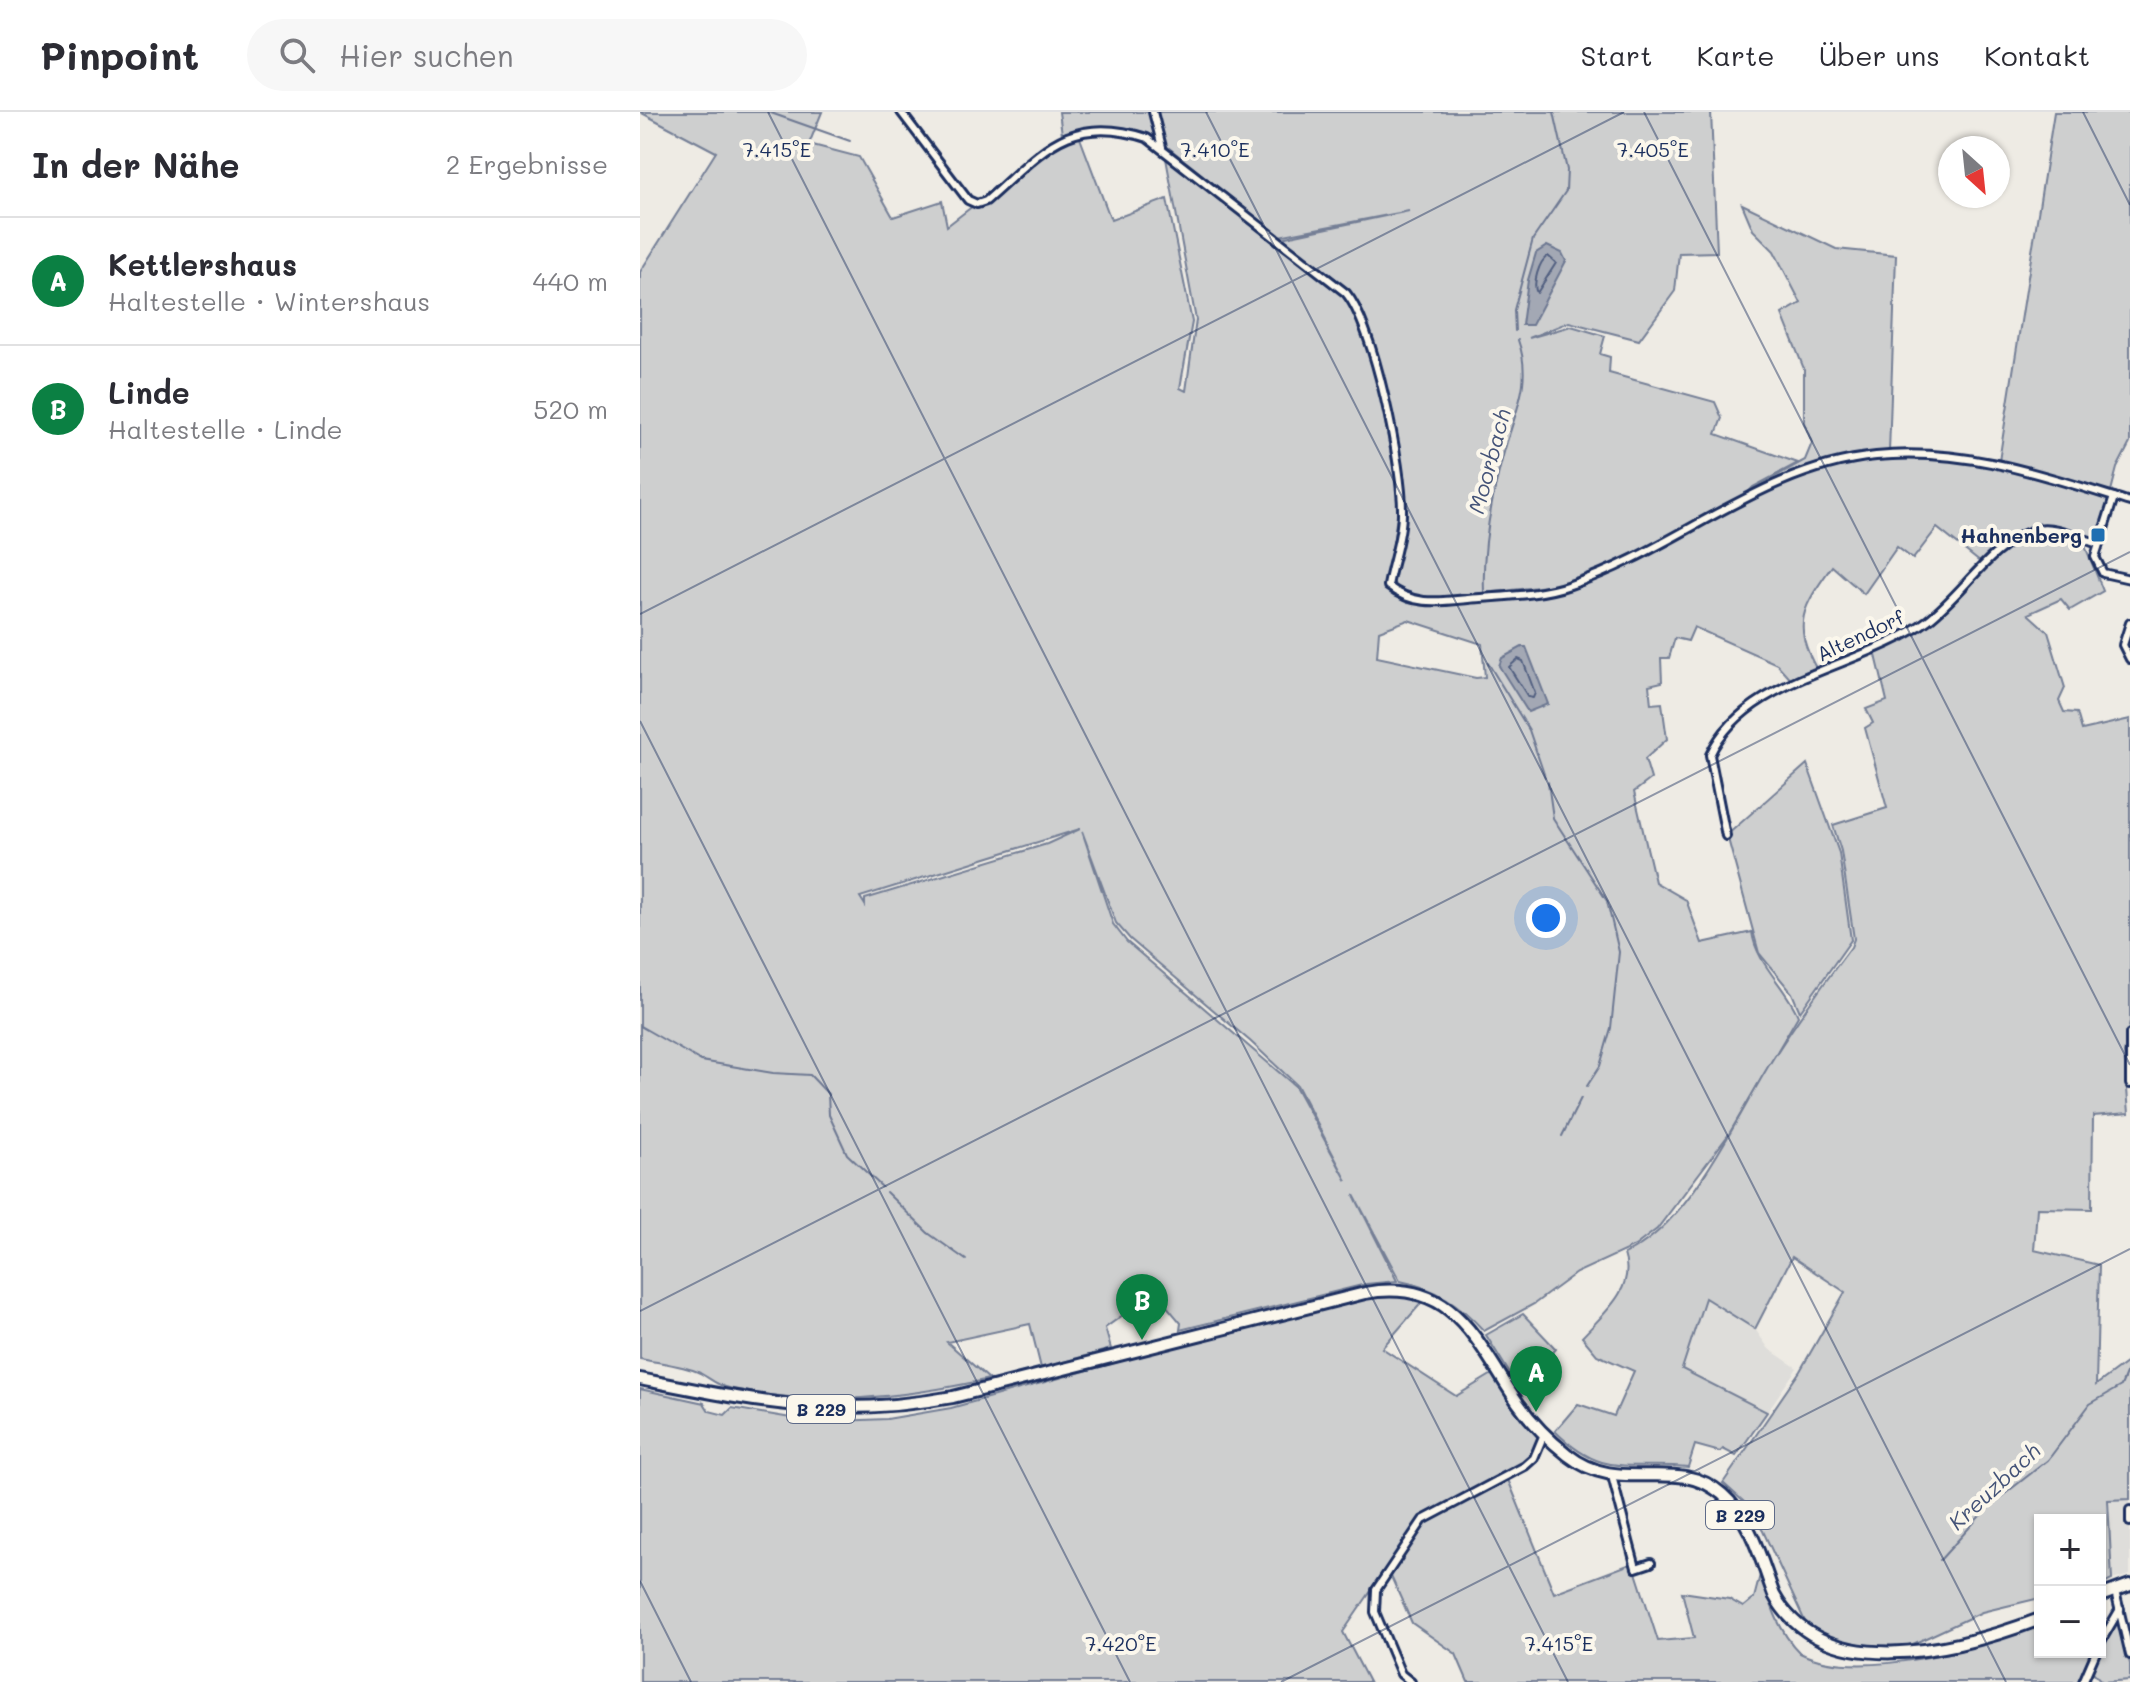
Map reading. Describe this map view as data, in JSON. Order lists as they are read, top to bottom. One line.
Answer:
{"streets":{"main road":["B 229"],"street":["Altendorf"]},"water":["Moorbach","Kreuzbach"],"places":{"transit":["Hahnenberg"]},"north":"bottom right","page":{"header":"Pinpoint","search":"Hier suchen","nav":["Start","Karte","Über uns","Kontakt"],"heading":["In der Nähe","2 Ergebnisse"],"list":[{"mark":"A","name":"Kettlershaus","note":"Haltestelle · Wintershaus","value":"440 m"},{"mark":"B","name":"Linde","note":"Haltestelle · Linde","value":"520 m"}],"pins":["B","A"],"map_buttons":["+","−"]},"coordinates":["7.415°E","7.410°E","7.405°E","7.420°E"]}
